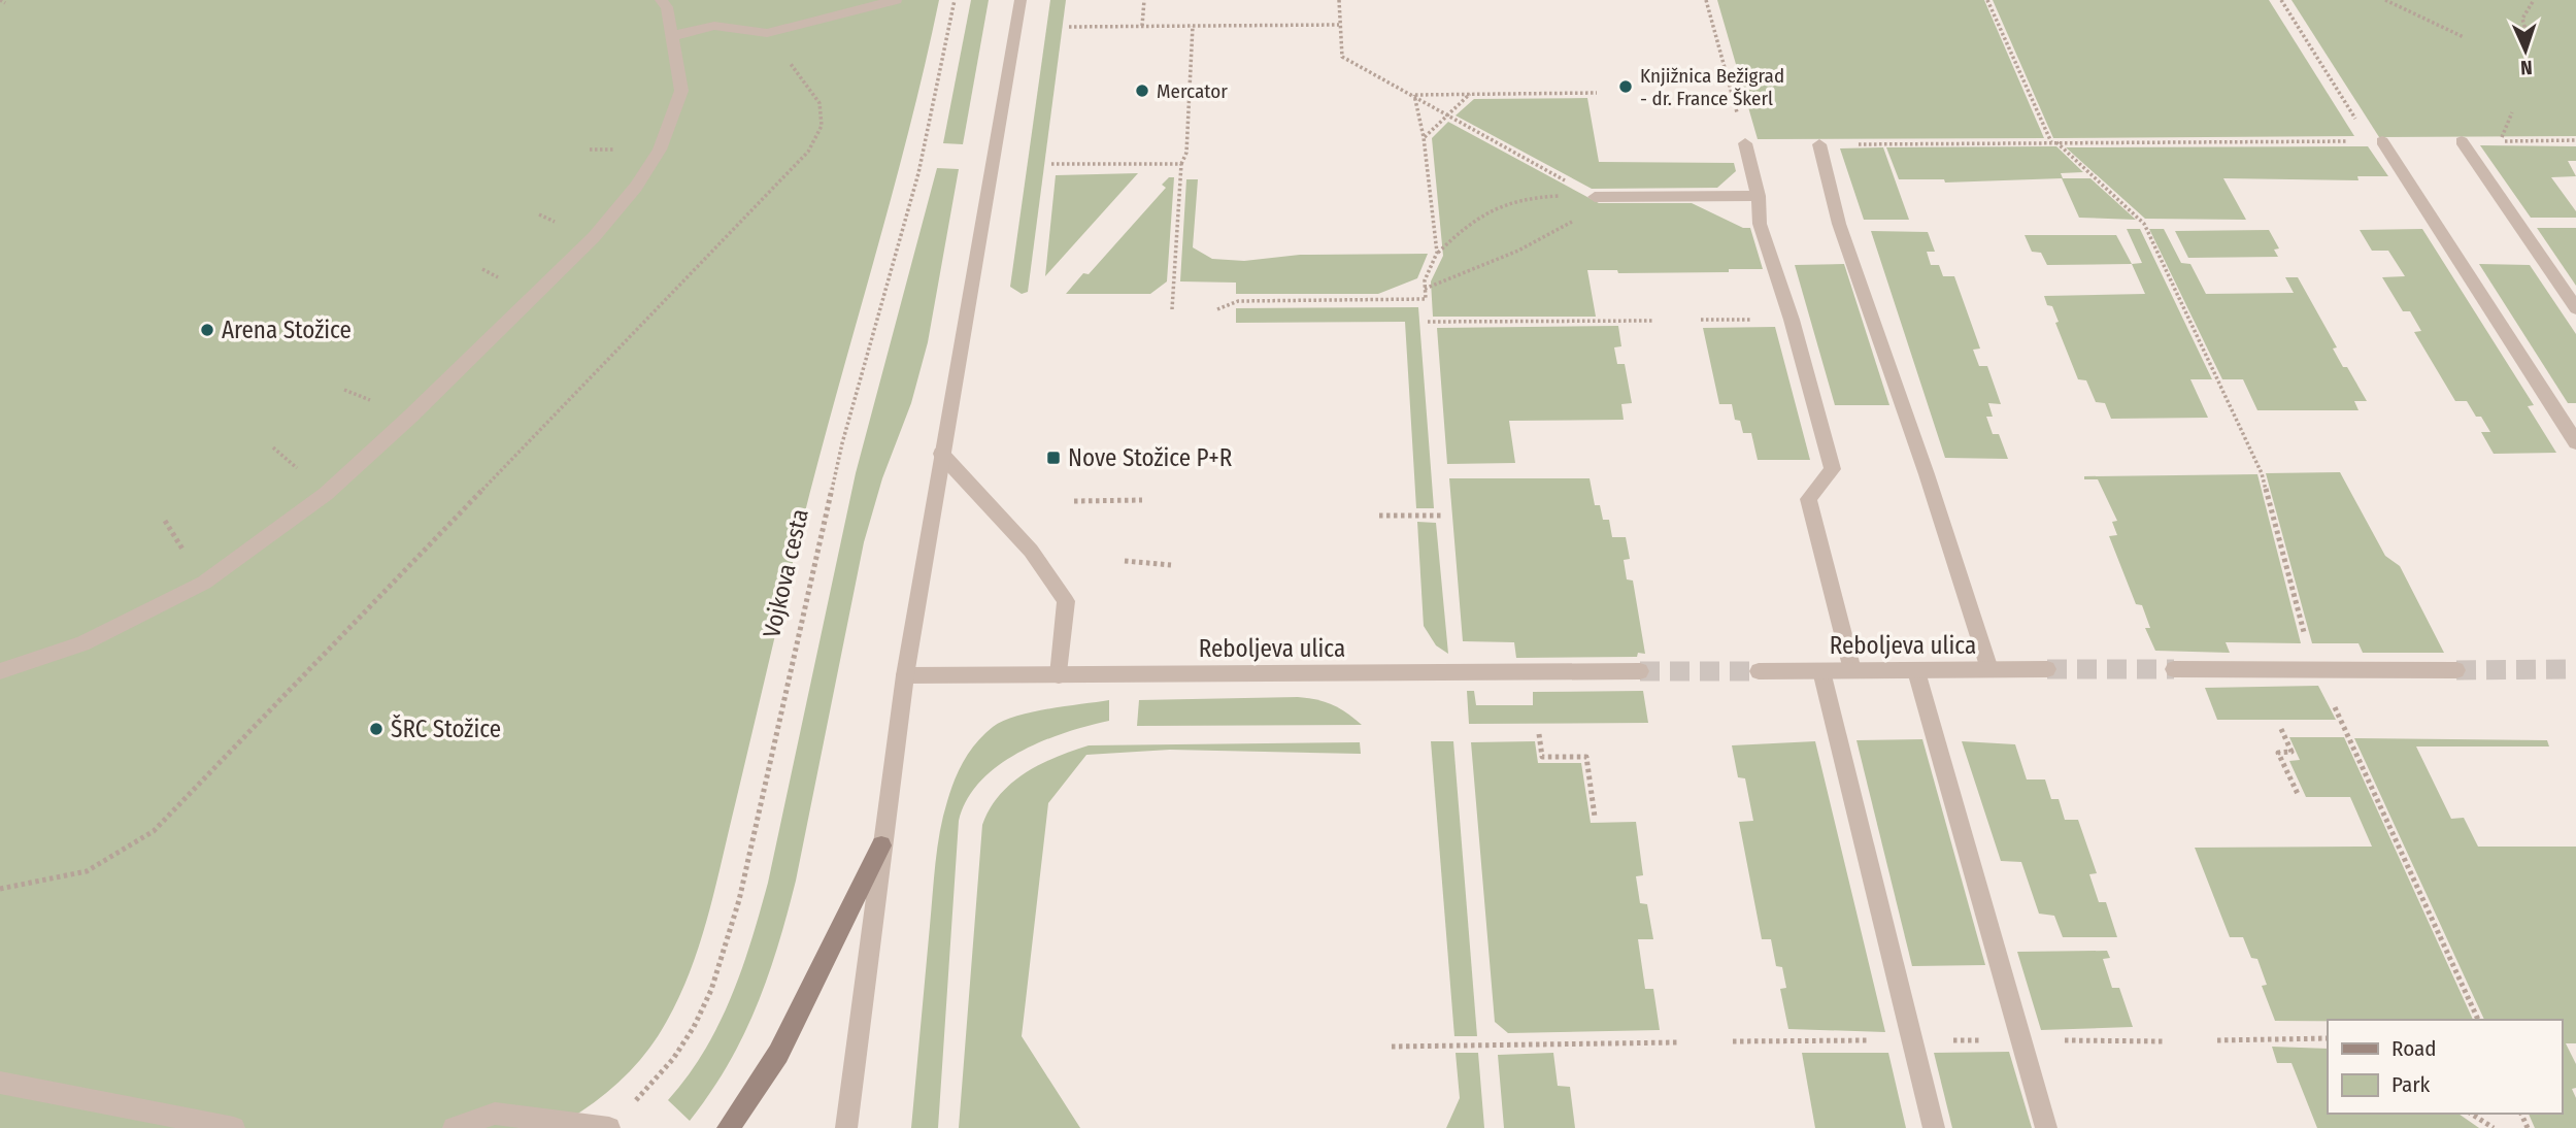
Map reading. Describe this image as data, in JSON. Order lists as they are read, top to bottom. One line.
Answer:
{"streets":{"street":["Reboljeva ulica"],"path":["Vojkova cesta"]},"places":{"other":["Knjižnica Bežigrad - dr. France Škerl","Mercator","Arena Stožice","ŠRC Stožice"],"transit":["Nove Stožice P+R"]},"legend":["Road","Park"],"north":"bottom"}
